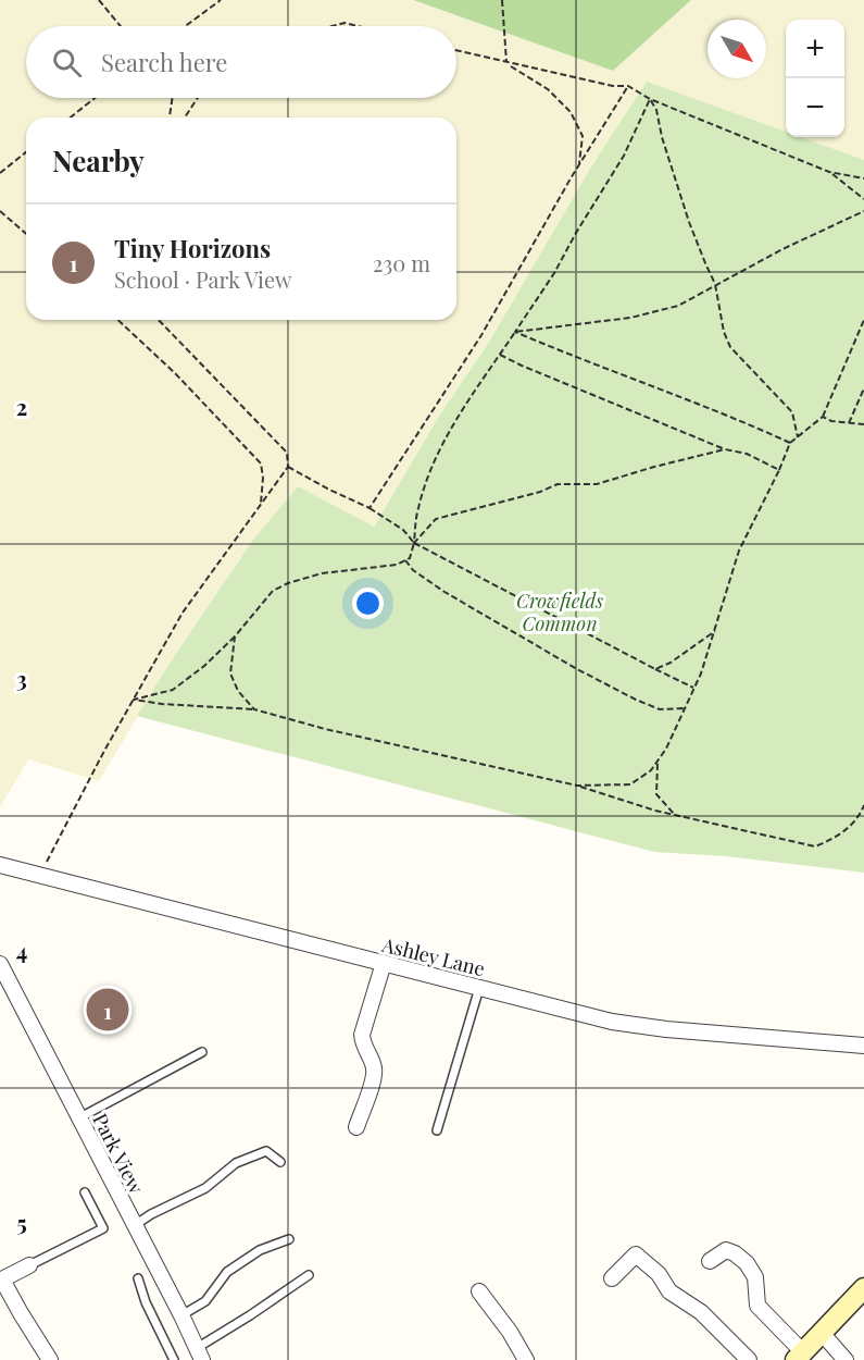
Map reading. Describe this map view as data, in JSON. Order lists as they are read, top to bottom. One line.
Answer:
{"streets":{"street":["Ashley Lane","Park View"]},"parks":["Crowfields Common"],"north":"bottom right","page":{"map_buttons":["+","−"],"search":"Search here","heading":"Nearby","list":[{"mark":"1","name":"Tiny Horizons","note":"School · Park View","value":"230 m"}],"pins":"1"},"grid":{"rows":["2","3","4","5"]}}
